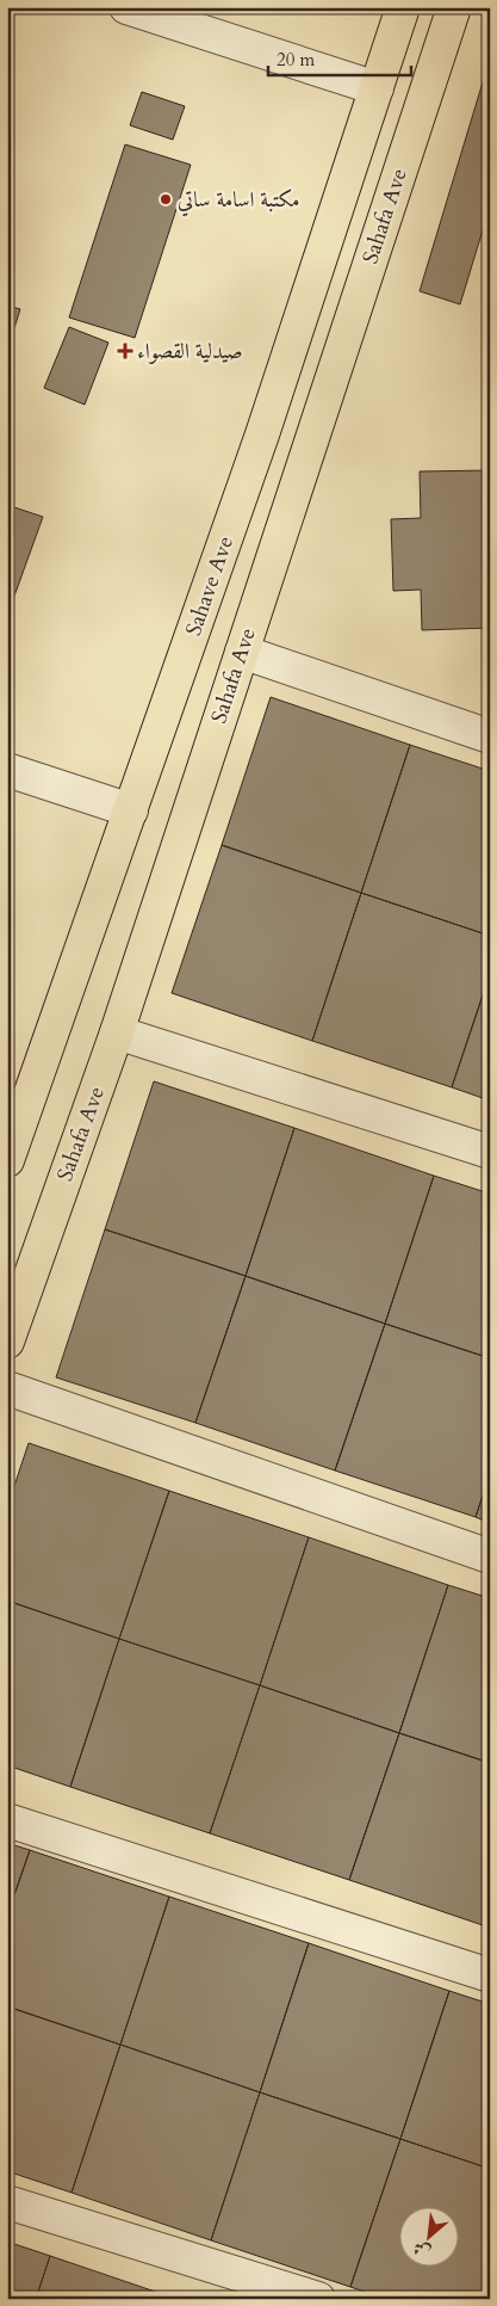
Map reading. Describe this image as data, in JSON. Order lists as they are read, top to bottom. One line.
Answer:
{"streets":{"main road":["Sahafa Ave","Sahave Ave"]},"places":{"other":["مكتبة اسامة ساتي"],"health":["صيدلية القصواء"]},"scale_bar":"20 m","north":"bottom left"}
